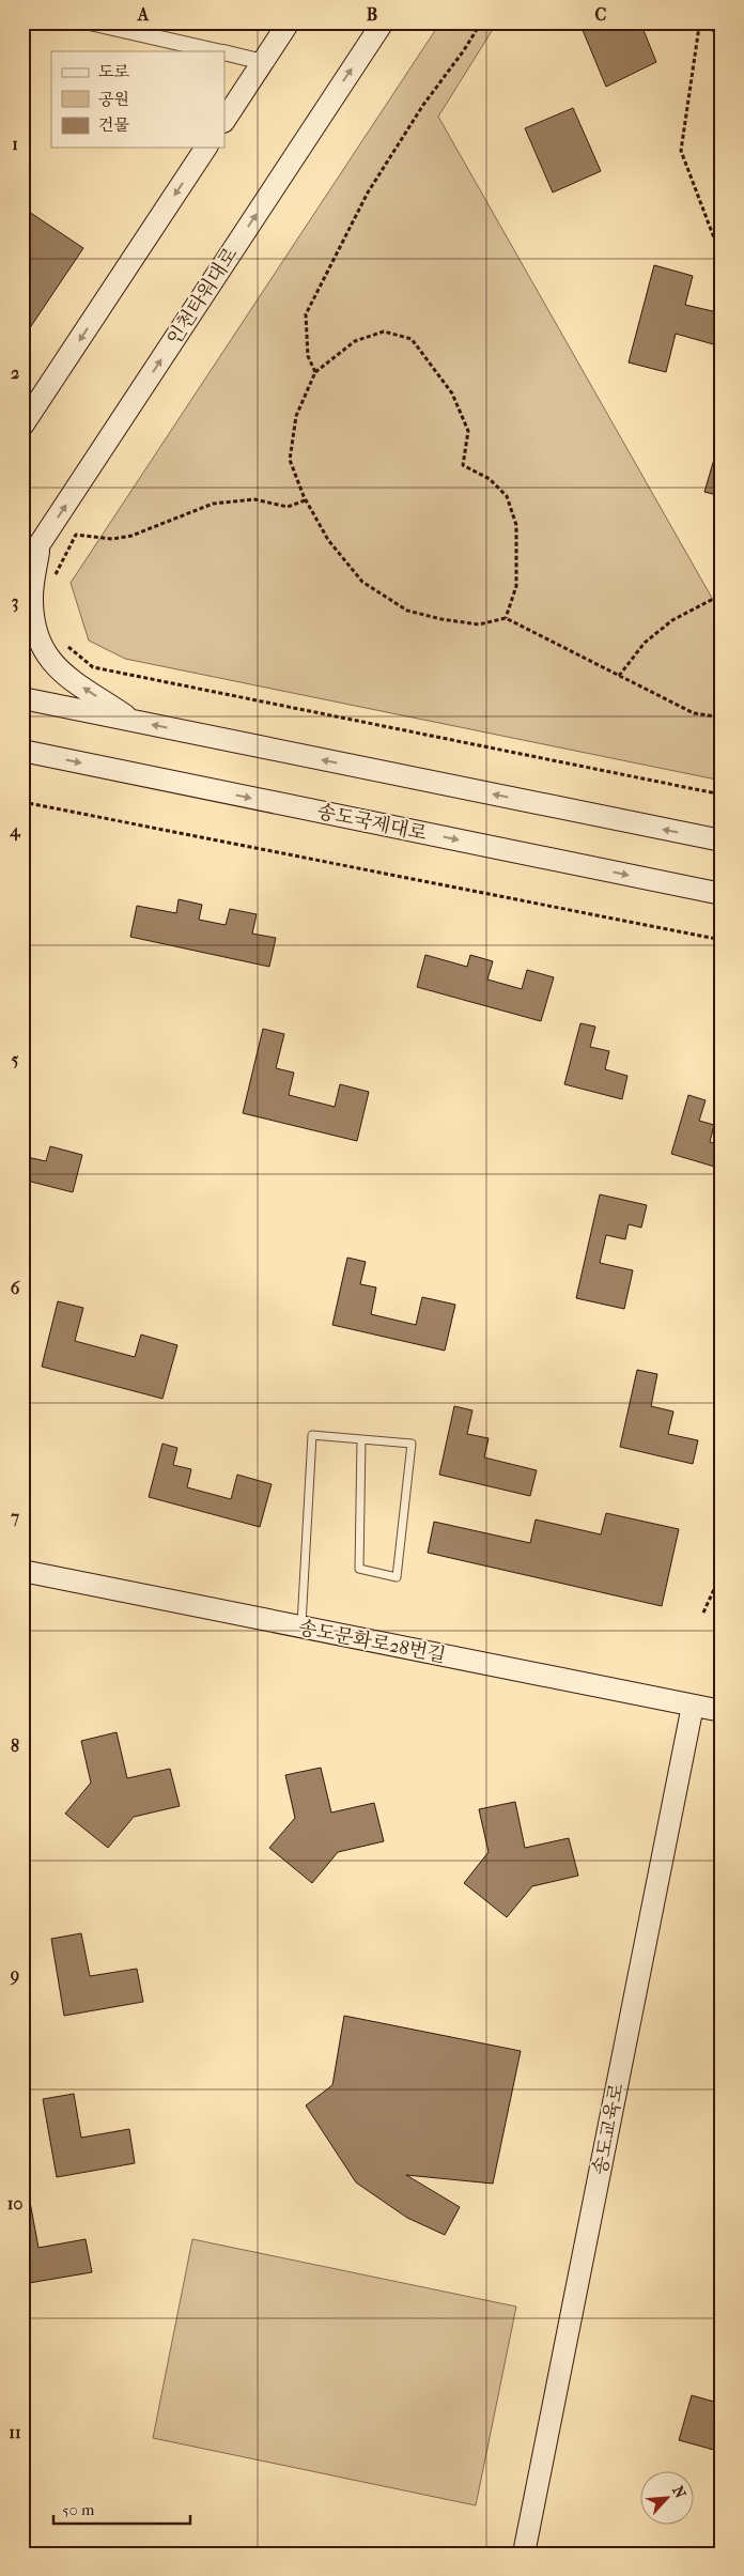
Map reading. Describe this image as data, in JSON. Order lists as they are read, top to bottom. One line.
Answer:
{"streets":{"main road":["인천타워대로","송도국제대로","송도문화로28번길","송도교육로"]},"crossings":[["송도문화로28번길","송도교육로"]],"legend":["도로","공원","건물"],"scale_bar":"50 m","north":"top right","grid":{"columns":["A","B","C"],"rows":["1","2","3","4","5","6","7","8","9","10","11"]}}
